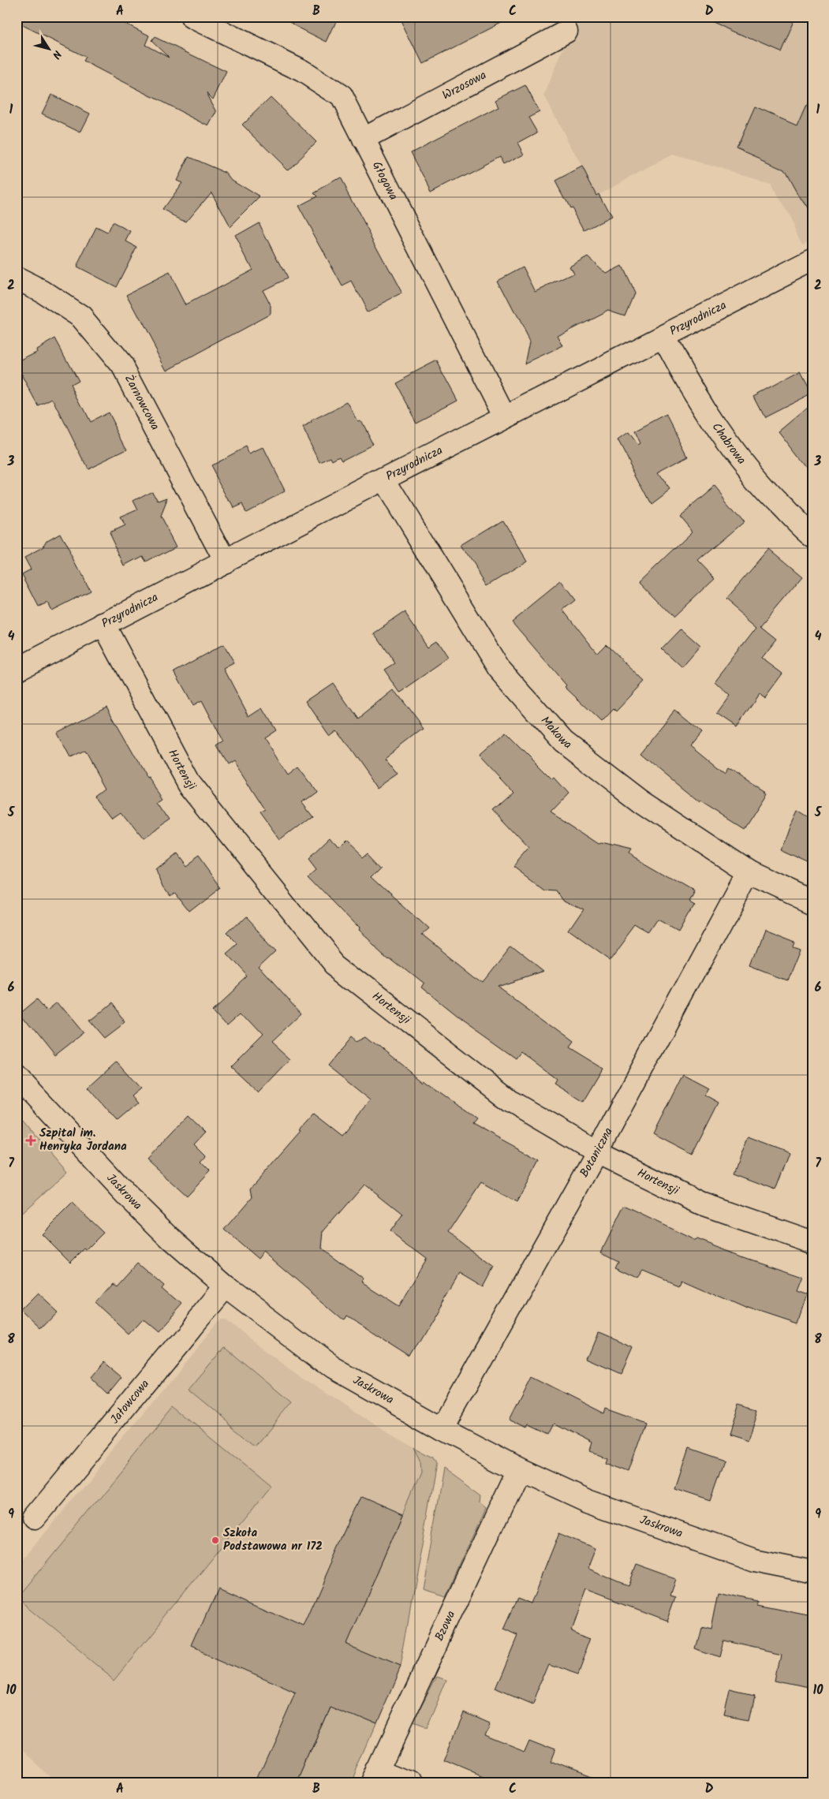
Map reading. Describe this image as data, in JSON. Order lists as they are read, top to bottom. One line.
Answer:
{"streets":{"street":["Wrzosowa","Głogowa","Przyrodnicza","Żarnowcowa","Chabrowa","Makowa","Hortensji","Botaniczna","Jaskrowa","Jałowcowa","Bzowa"]},"crossings":[["Wrzosowa","Głogowa"],["Głogowa","Przyrodnicza"],["Przyrodnicza","Żarnowcowa"],["Przyrodnicza","Chabrowa"],["Przyrodnicza","Makowa"],["Przyrodnicza","Hortensji"],["Makowa","Botaniczna"],["Hortensji","Botaniczna"],["Botaniczna","Jaskrowa"],["Jaskrowa","Jałowcowa"],["Jaskrowa","Bzowa"]],"places":{"health":["Szpital im. Henryka Jordana"],"other":["Szkoła Podstawowa nr 172"]},"north":"bottom right","grid":{"columns":["A","B","C","D"],"rows":["1","2","3","4","5","6","7","8","9","10"]}}
